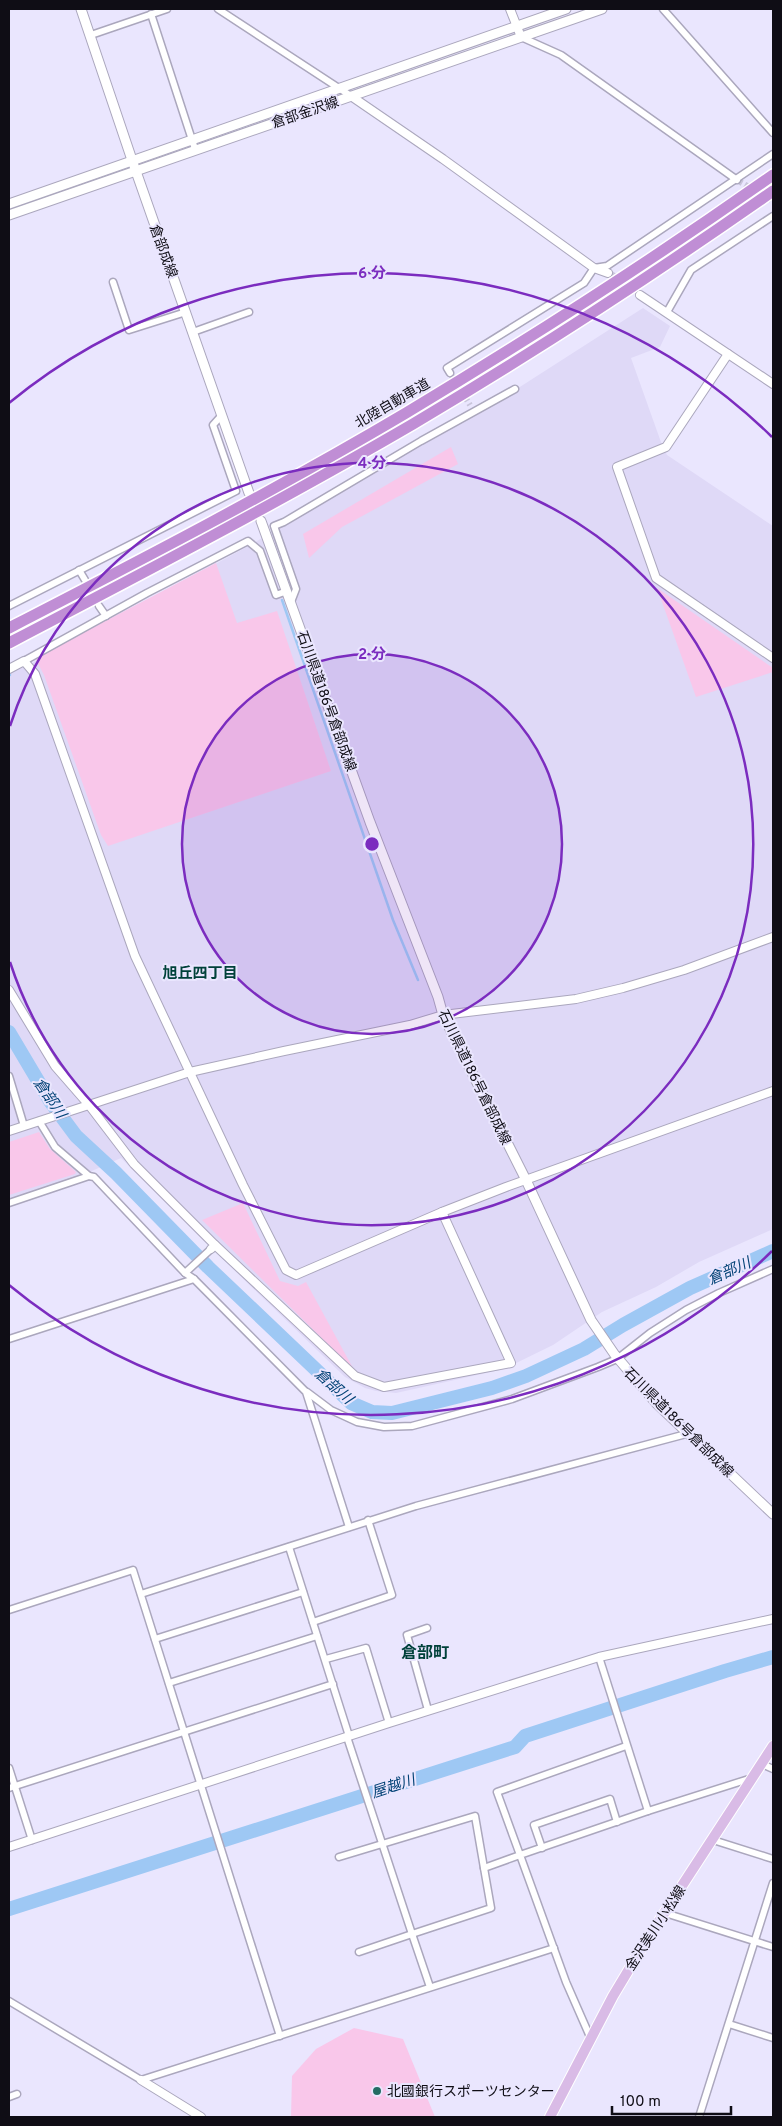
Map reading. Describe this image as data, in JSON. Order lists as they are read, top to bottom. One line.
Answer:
{"streets":{"highway":["北陸自動車道"],"main road":["倉部金沢線","倉部成線","石川県道186号倉部成線","金沢美川小松線"]},"crossings":[["倉部金沢線","倉部成線"]],"districts":["旭丘四丁目","倉部町"],"water":["倉部川","屋越川"],"places":["北國銀行スポーツセンター"],"scale_bar":"100 m","rings":["6 分","4 分","2 分"]}
